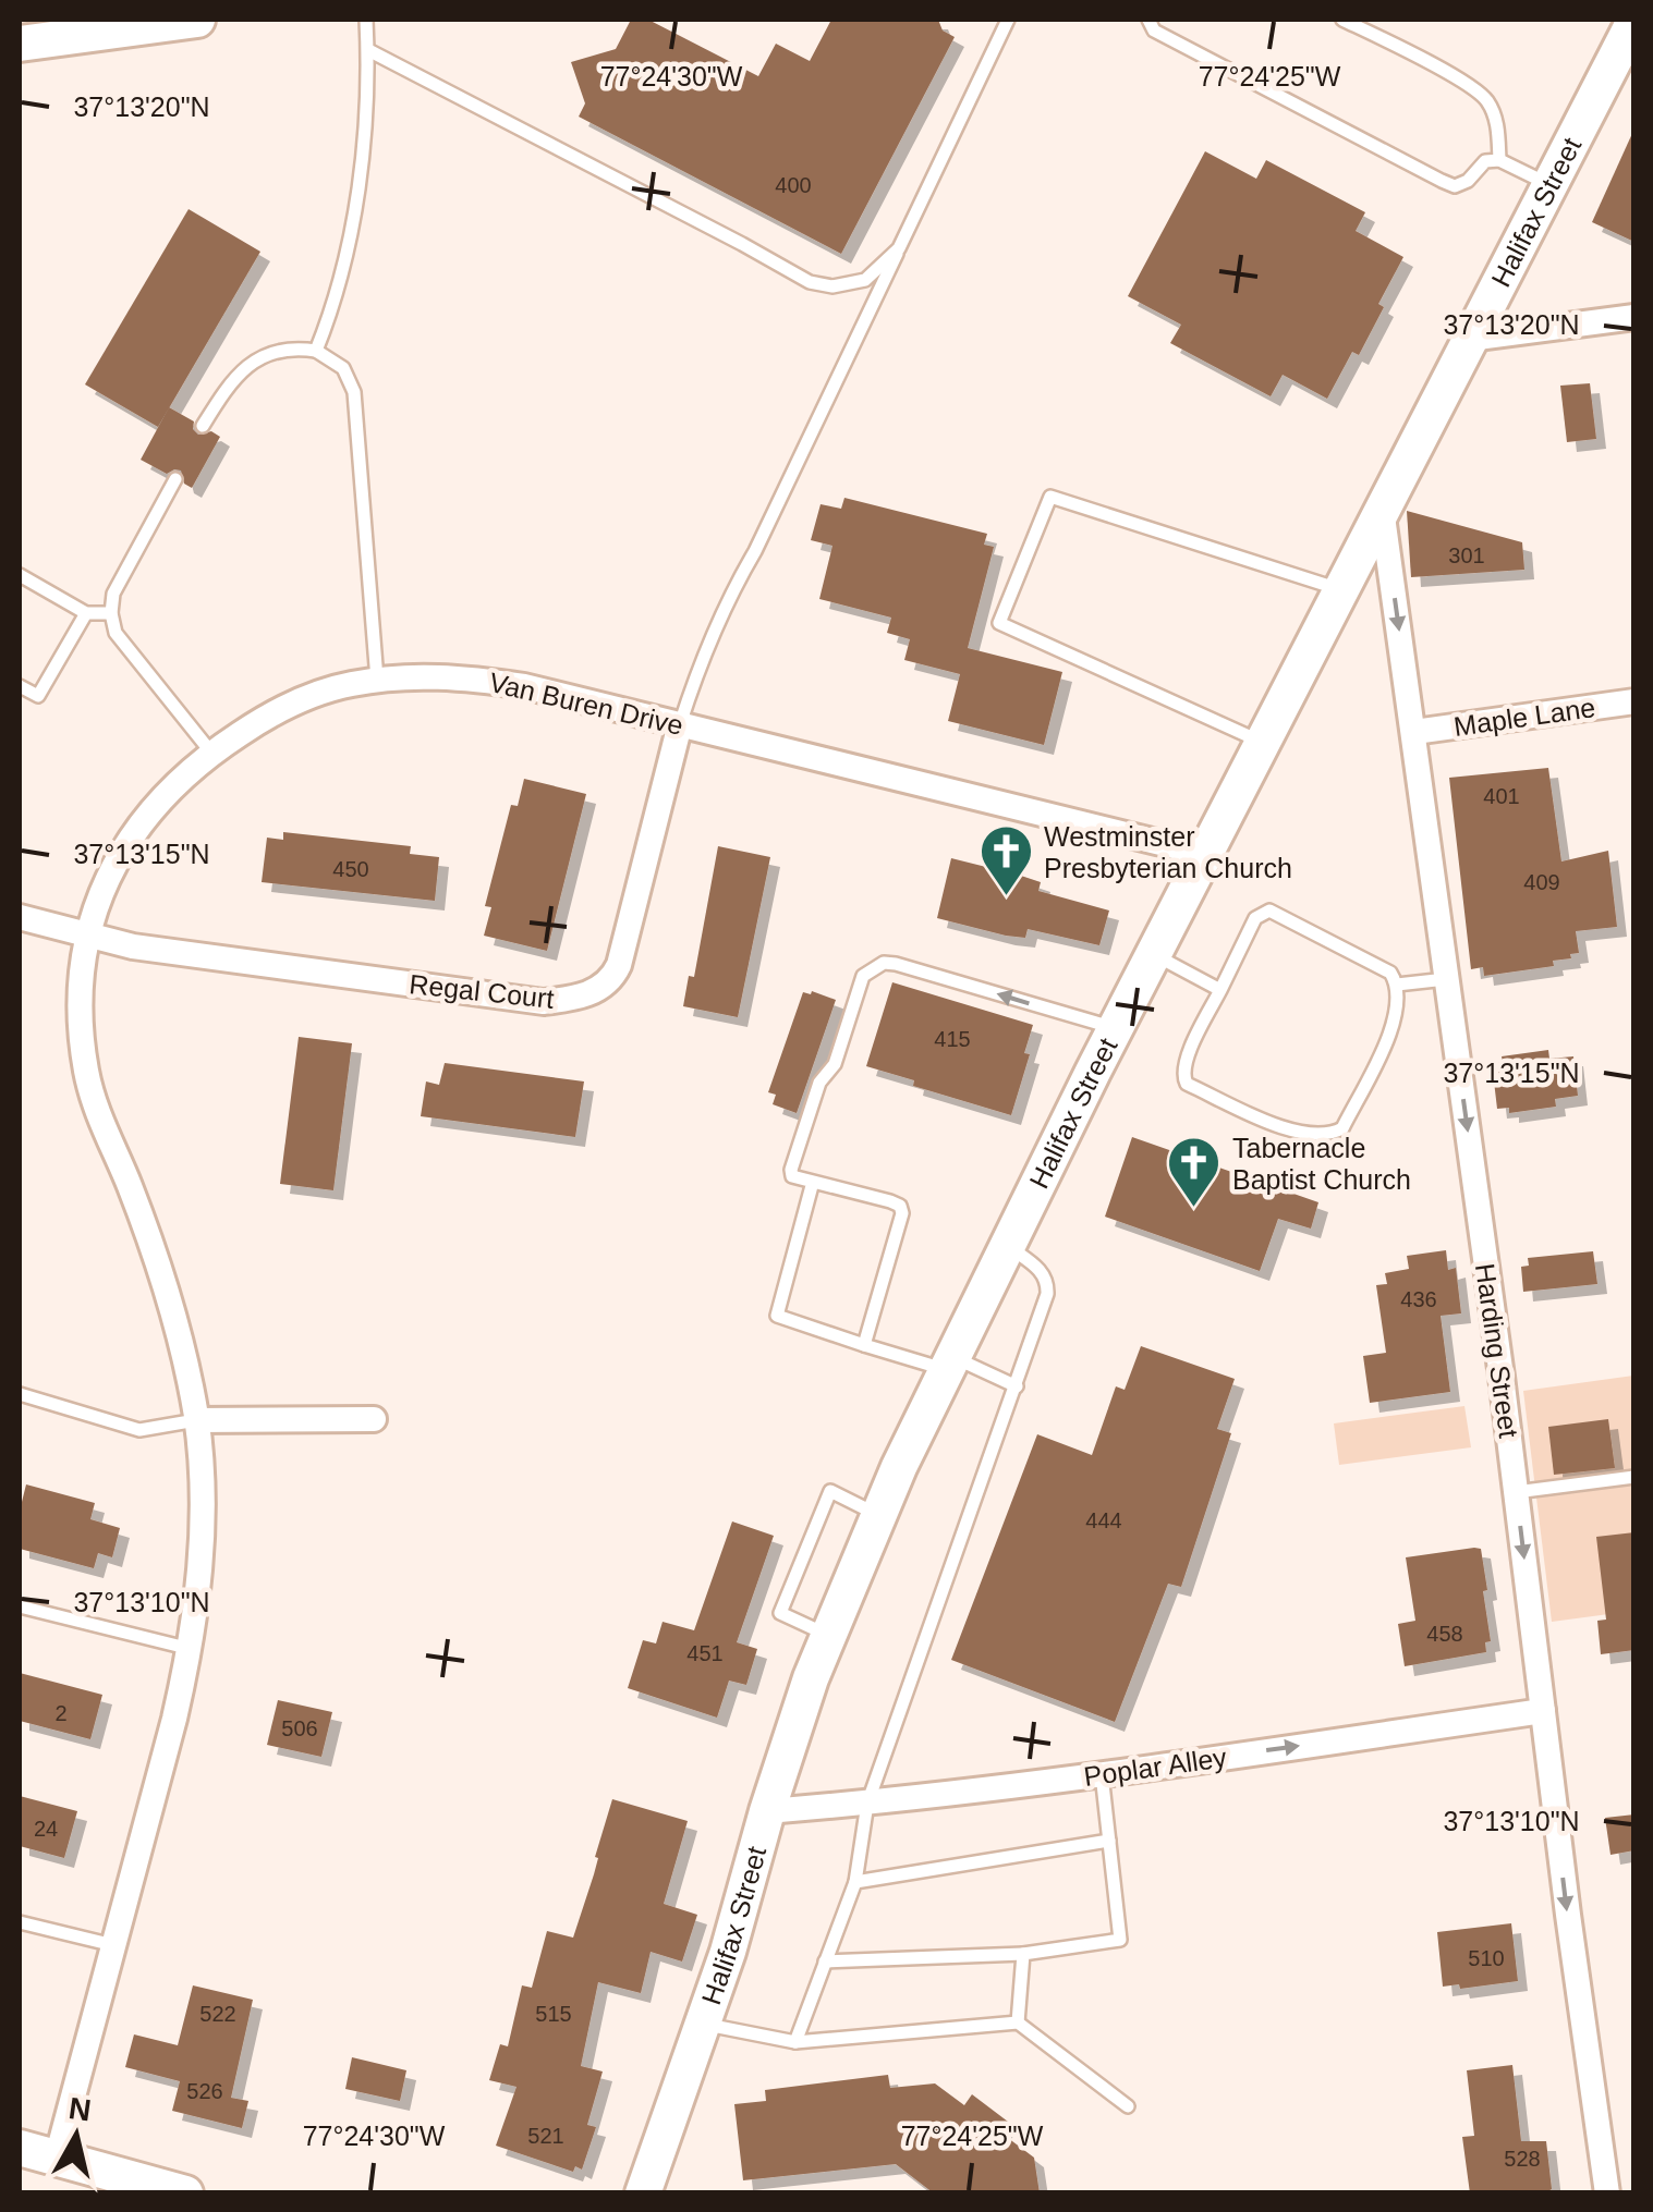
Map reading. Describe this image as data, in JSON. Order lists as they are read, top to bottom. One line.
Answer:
{"streets":{"main road":["Halifax Street"],"street":["Van Buren Drive","Maple Lane","Regal Court","Harding Street","Poplar Alley"]},"crossings":[["Halifax Street","Van Buren Drive"],["Halifax Street","Harding Street"],["Halifax Street","Poplar Alley"],["Van Buren Drive","Regal Court"],["Maple Lane","Harding Street"],["Harding Street","Poplar Alley"]],"one_way":["Harding Street","Poplar Alley"],"places":{"church":["Westminster Presbyterian Church","Tabernacle Baptist Church"]},"house_numbers":["400","301","401","450","409","415","436","444","458","451","2","506","24","510","522","515","526","521","528"],"north":"top","coordinates":["77°24'30\"W","77°24'25\"W","37°13'20\"N","37°13'15\"N","37°13'10\"N"]}
